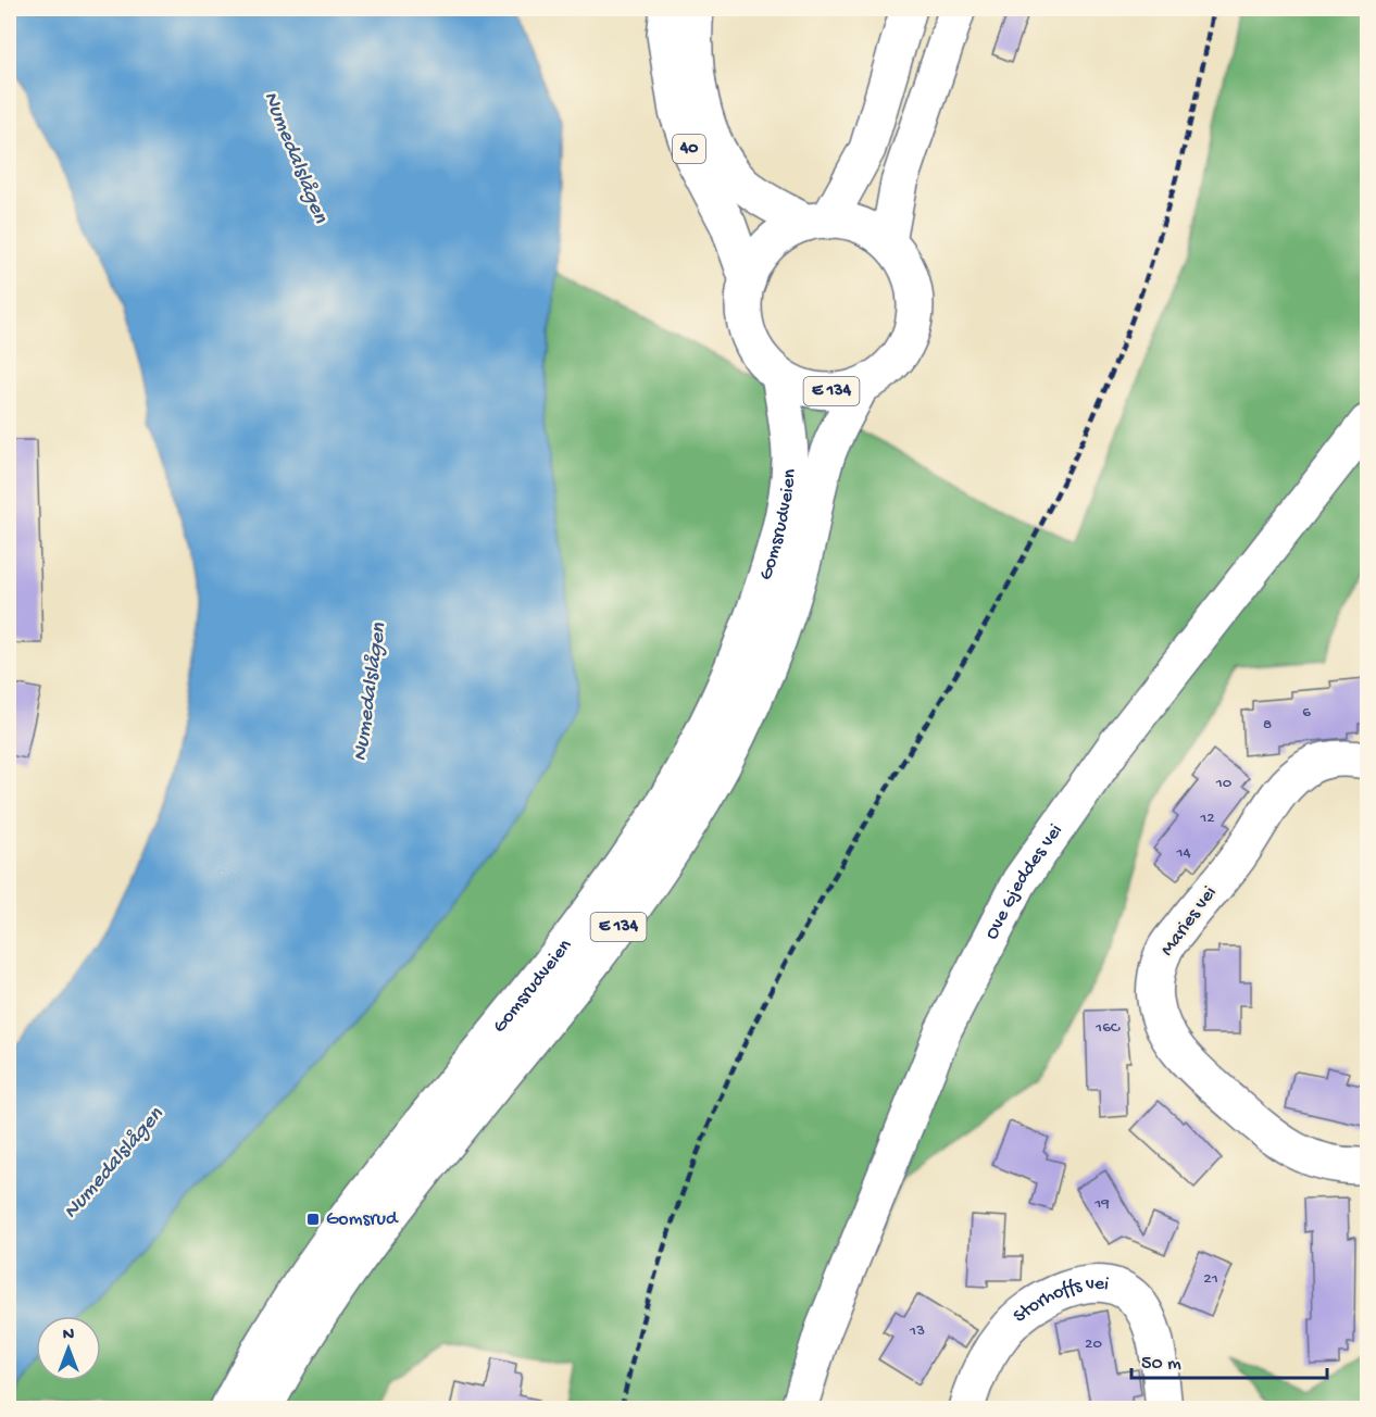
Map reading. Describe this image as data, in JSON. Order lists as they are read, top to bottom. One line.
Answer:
{"streets":{"main road":["40","E 134","Gomsrudveien","Ove Gjeddes vei","Maries vei","Storhoffs vei"]},"crossings":[["40","E 134"],["40","Gomsrudveien"],["E 134","Gomsrudveien"]],"water":["Numedalslågen"],"places":{"transit":["Gomsrud"]},"house_numbers":["6","8","10","12","14","16C","19","21","13","20"],"scale_bar":"50 m","north":"top"}
